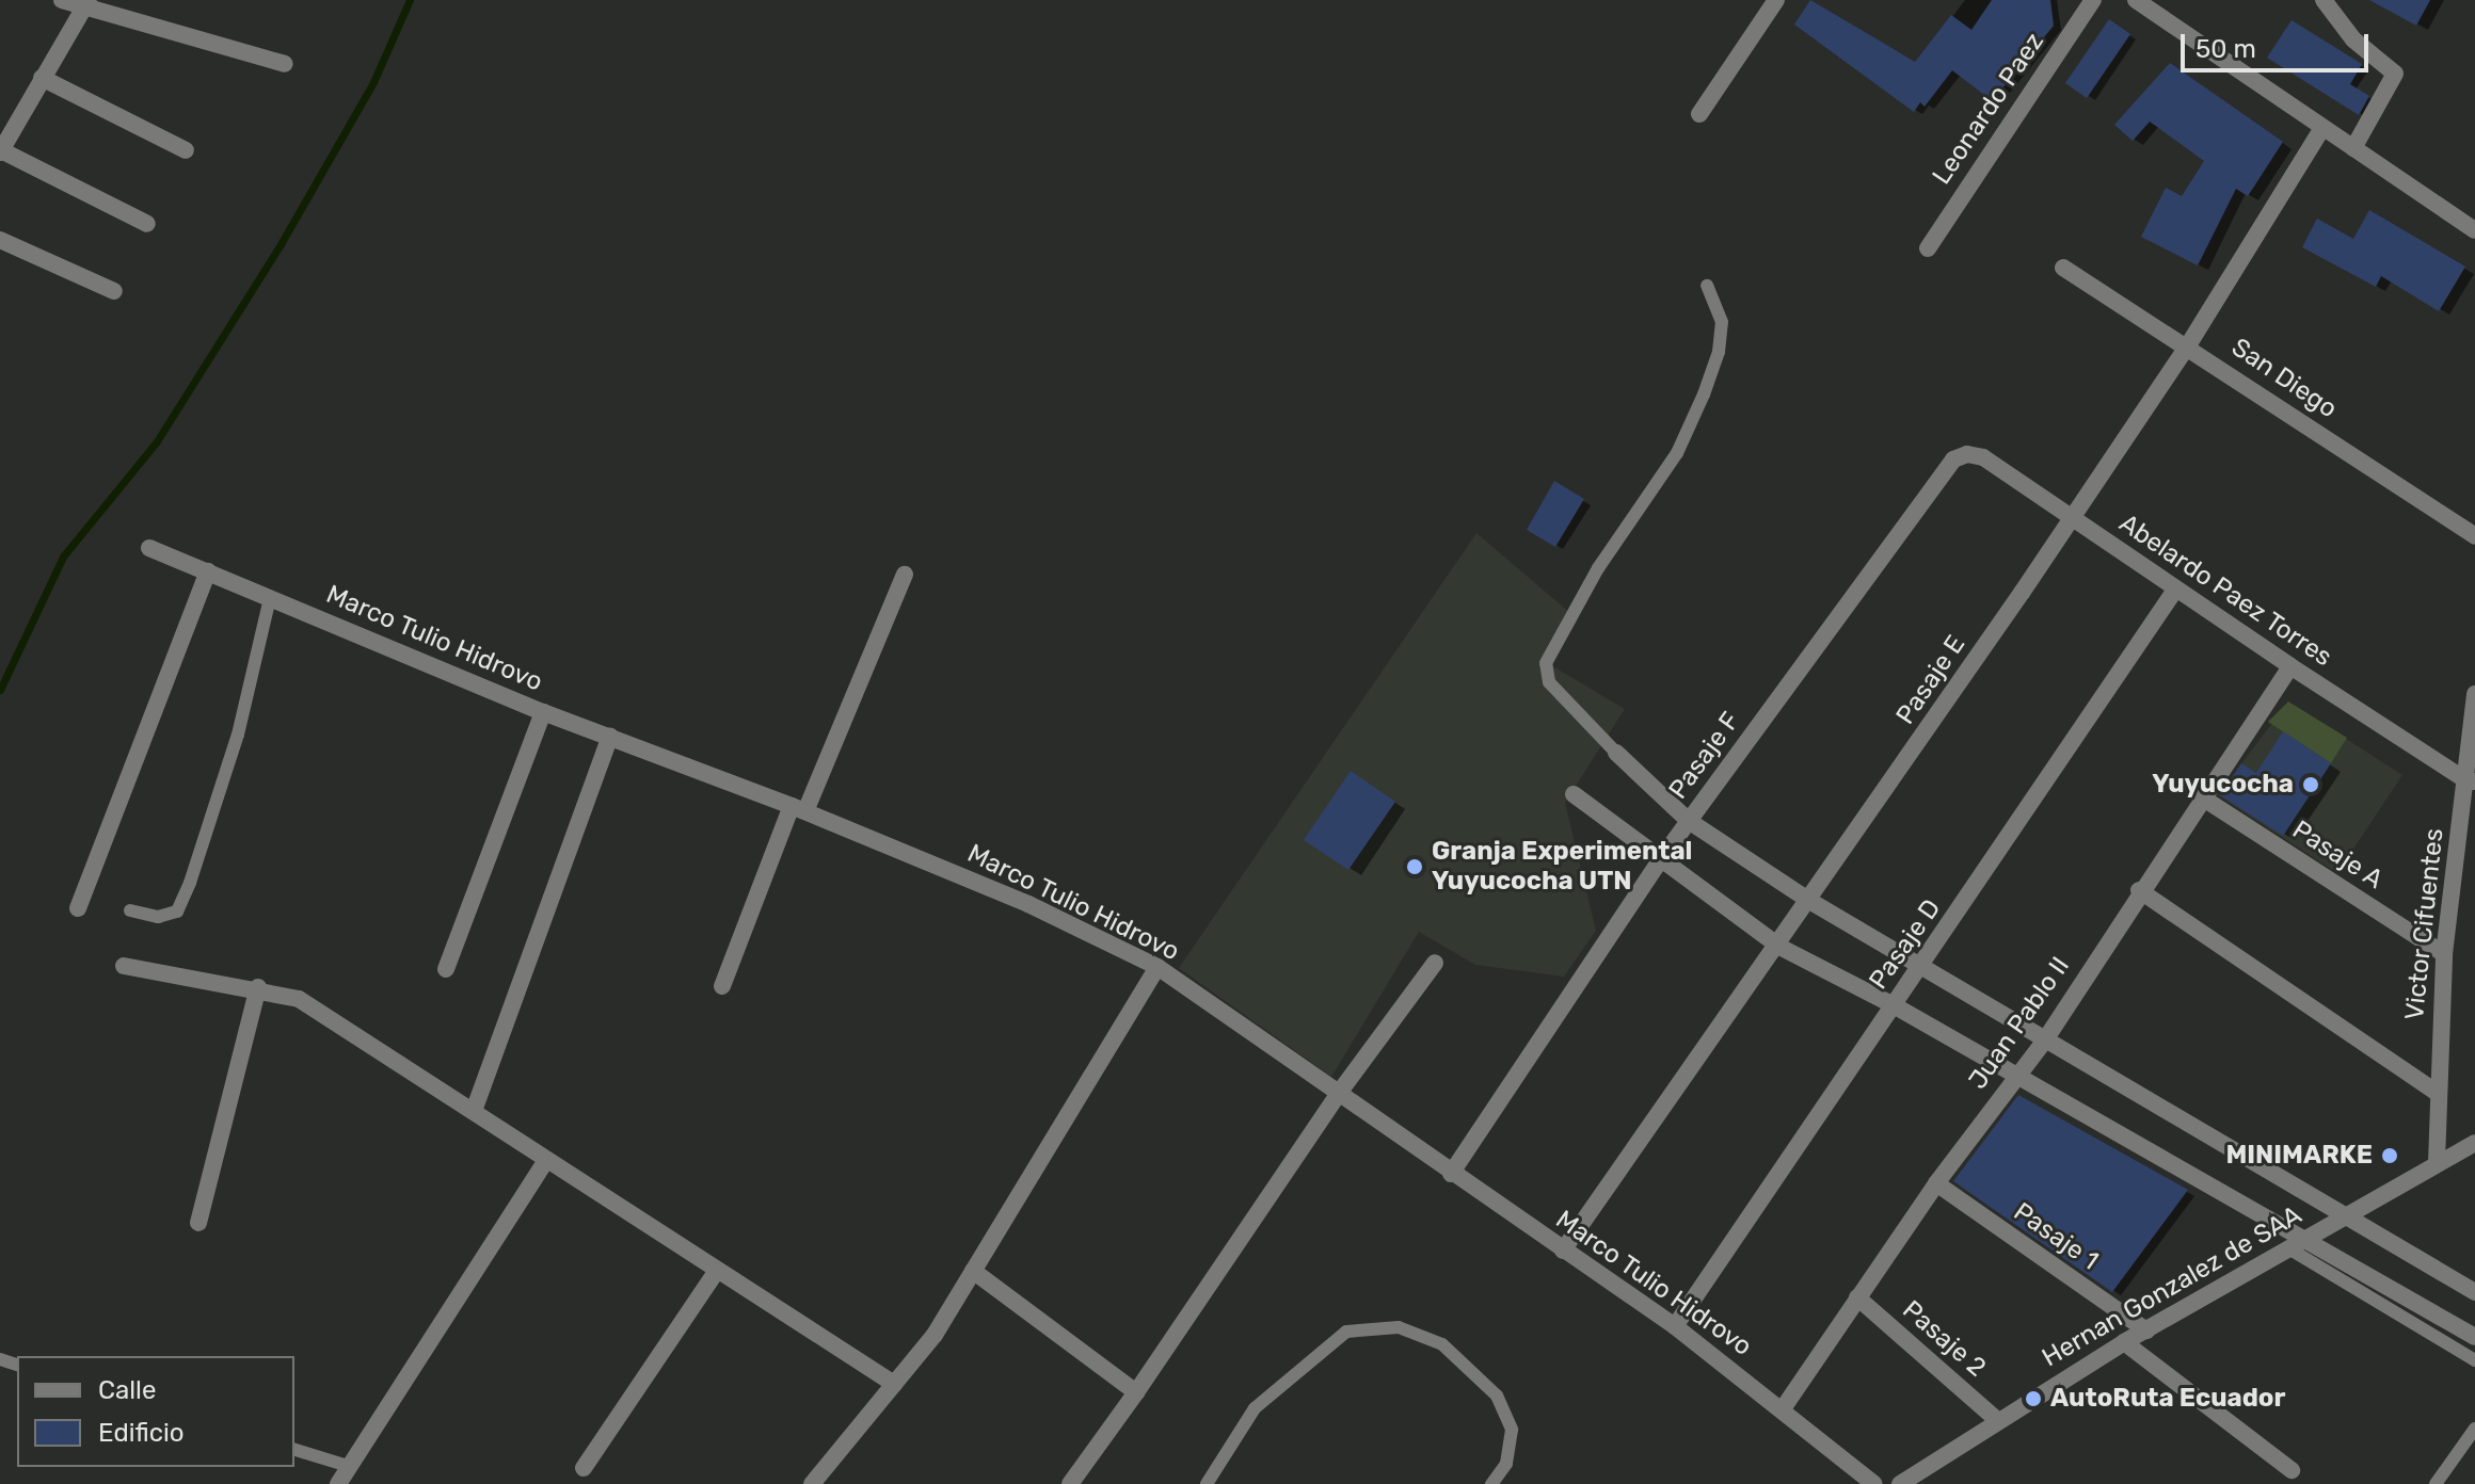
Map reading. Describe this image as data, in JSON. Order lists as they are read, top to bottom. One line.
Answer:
{"streets":{"street":["Leonardo Paez","San Diego","Abelardo Paez Torres","Marco Tulio Hidrovo","Pasaje E","Pasaje F","Pasaje A","Victor Cifuentes","Pasaje D","Juan Pablo II","Pasaje 1","Hernan Gonzalez de SAA","Pasaje 2"]},"crossings":[["San Diego","Pasaje E"],["Abelardo Paez Torres","Pasaje E"],["Abelardo Paez Torres","Pasaje F"],["Abelardo Paez Torres","Victor Cifuentes"],["Abelardo Paez Torres","Pasaje D"],["Abelardo Paez Torres","Juan Pablo II"],["Marco Tulio Hidrovo","Pasaje E"],["Marco Tulio Hidrovo","Pasaje F"],["Marco Tulio Hidrovo","Pasaje D"],["Marco Tulio Hidrovo","Juan Pablo II"],["Pasaje A","Victor Cifuentes"],["Pasaje A","Juan Pablo II"],["Victor Cifuentes","Hernan Gonzalez de SAA"],["Juan Pablo II","Pasaje 1"],["Juan Pablo II","Pasaje 2"],["Pasaje 1","Hernan Gonzalez de SAA"],["Hernan Gonzalez de SAA","Pasaje 2"]],"places":["Yuyucocha","Granja Experimental Yuyucocha UTN","MINIMARKE","AutoRuta Ecuador"],"legend":["Calle","Edificio"],"scale_bar":"50 m"}
